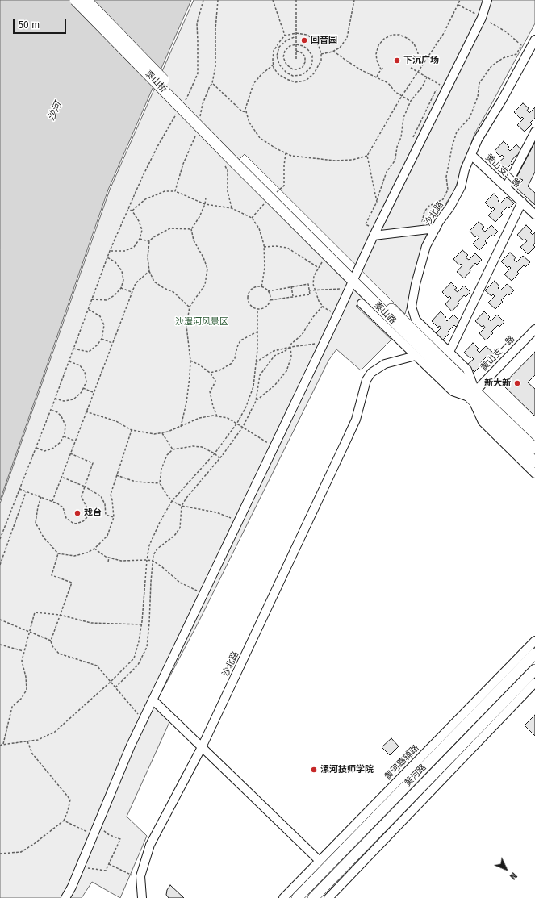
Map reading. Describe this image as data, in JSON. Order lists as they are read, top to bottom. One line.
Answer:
{"streets":{"main road":["泰山桥","泰山路","黄河路"],"street":["黄山支二路","沙北路","黄山支一路","黄河路辅路"]},"crossings":[["泰山桥","泰山路"],["黄山支二路","沙北路"],["沙北路","泰山路"],["沙北路","黄山支一路"],["泰山路","黄山支一路"]],"water":["沙河"],"parks":["沙澧河风景区"],"places":["回音园","下沉广场","新大新","戏台","漯河技师学院"],"scale_bar":"50 m","north":"bottom right"}
